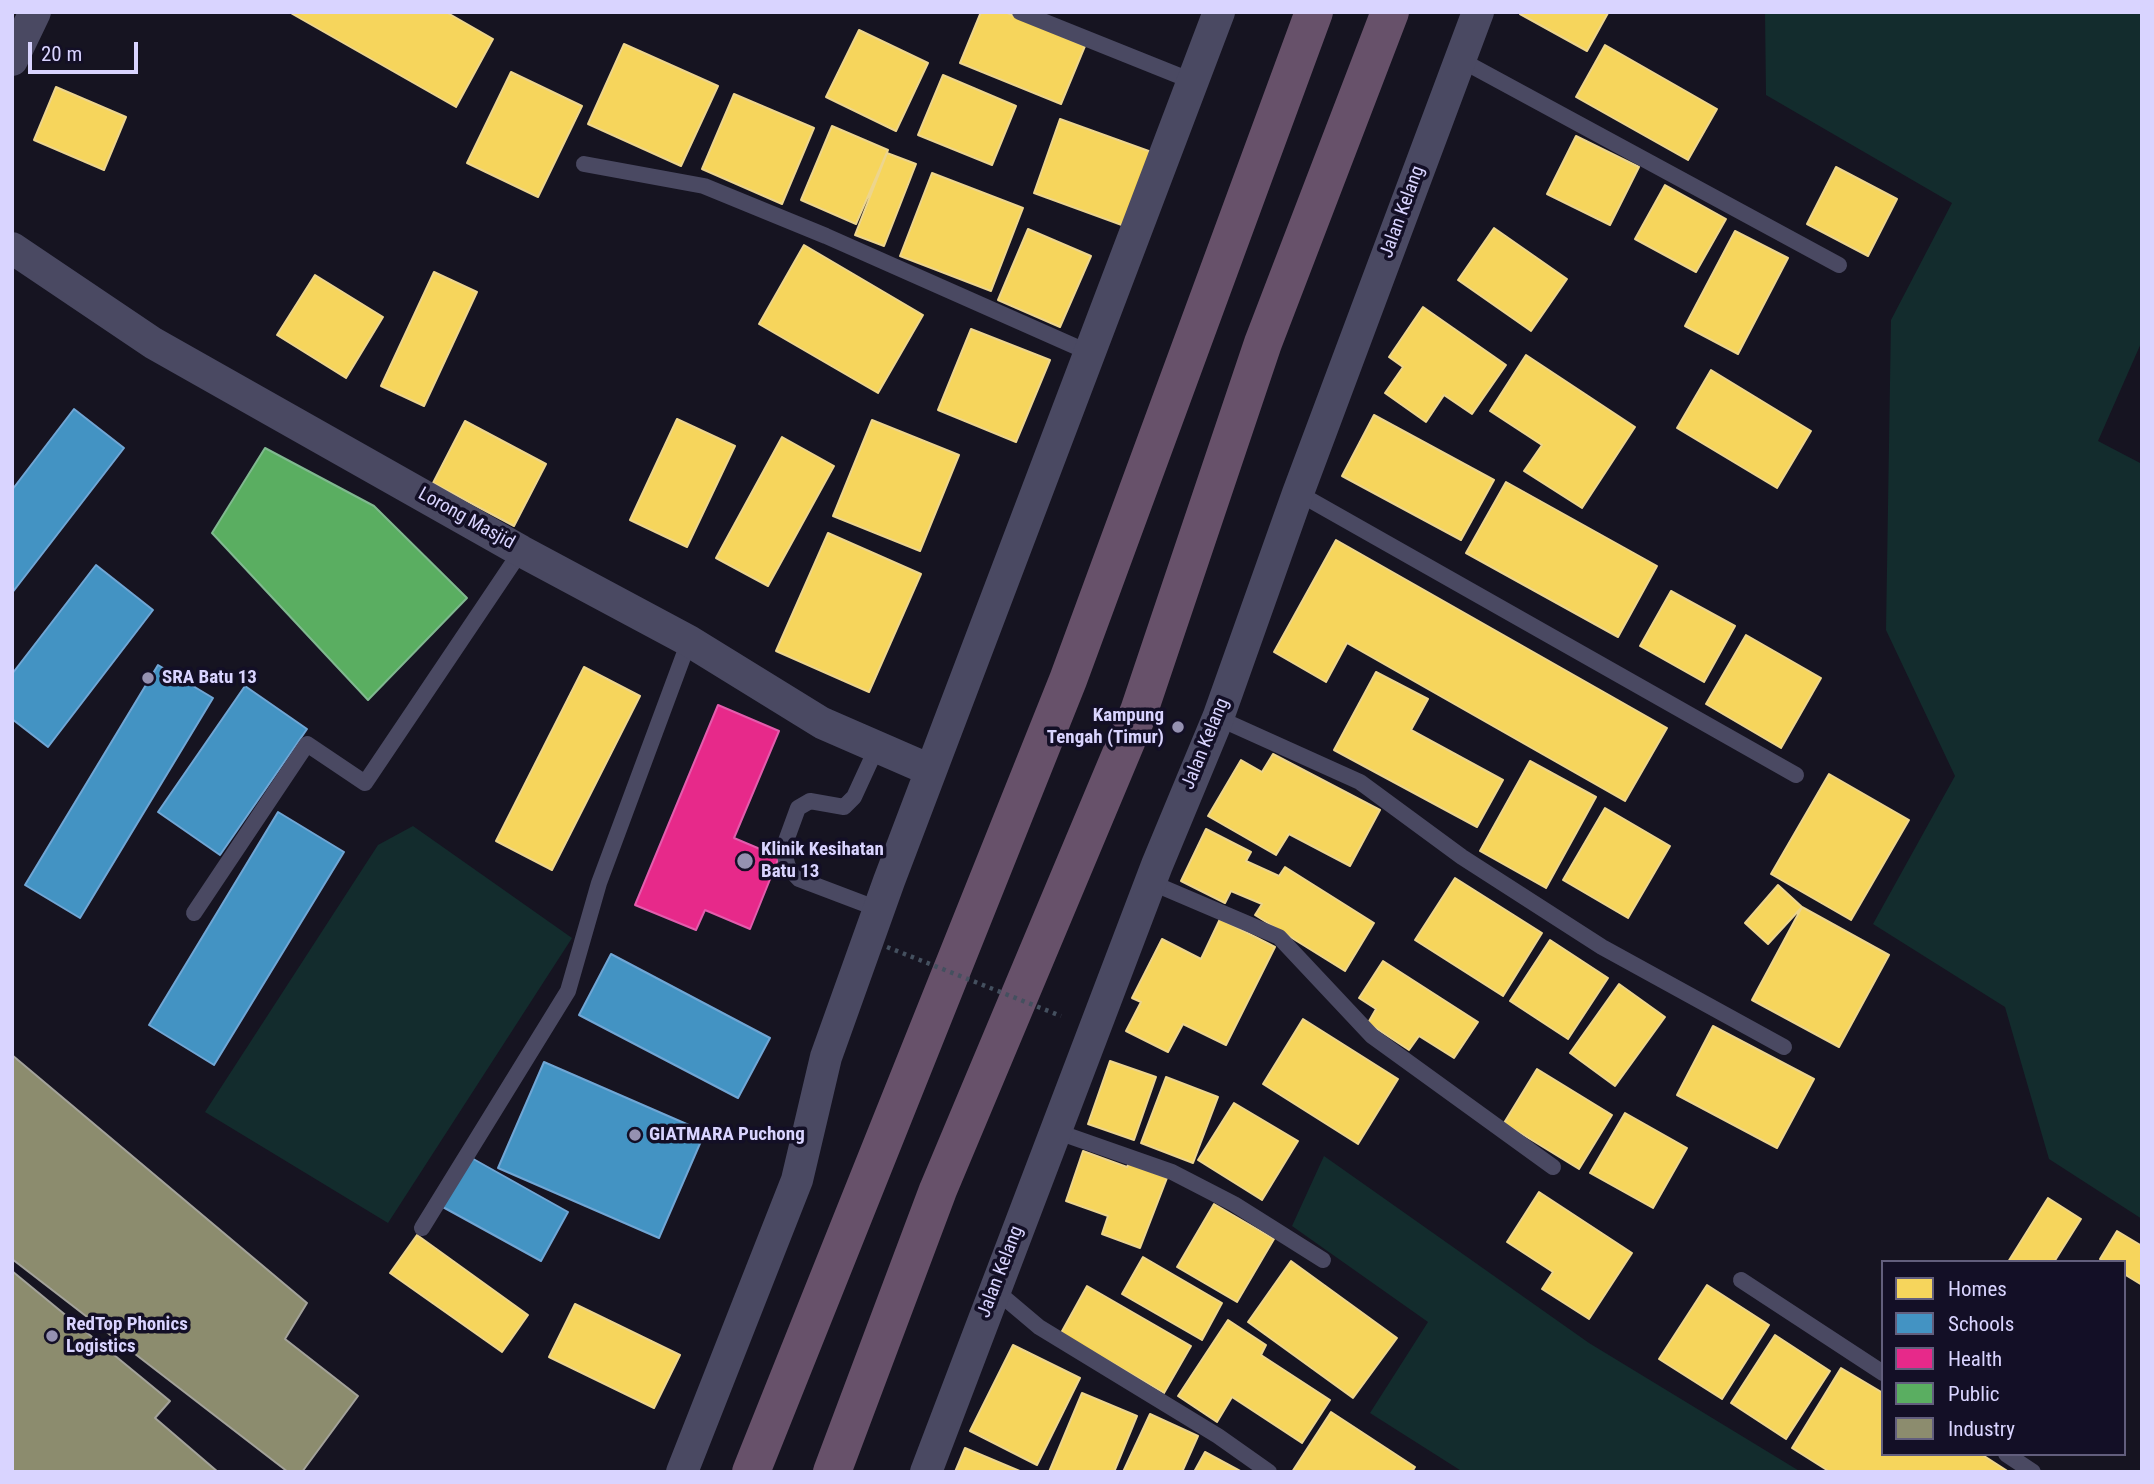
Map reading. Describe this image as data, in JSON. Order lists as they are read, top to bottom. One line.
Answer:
{"streets":{"street":["Jalan Kelang","Lorong Masjid"]},"places":["SRA Batu 13","Kampung Tengah (Timur)","Klinik Kesihatan Batu 13","GIATMARA Puchong","RedTop Phonics Logistics"],"legend":["Homes","Schools","Health","Public","Industry"],"scale_bar":"20 m"}
